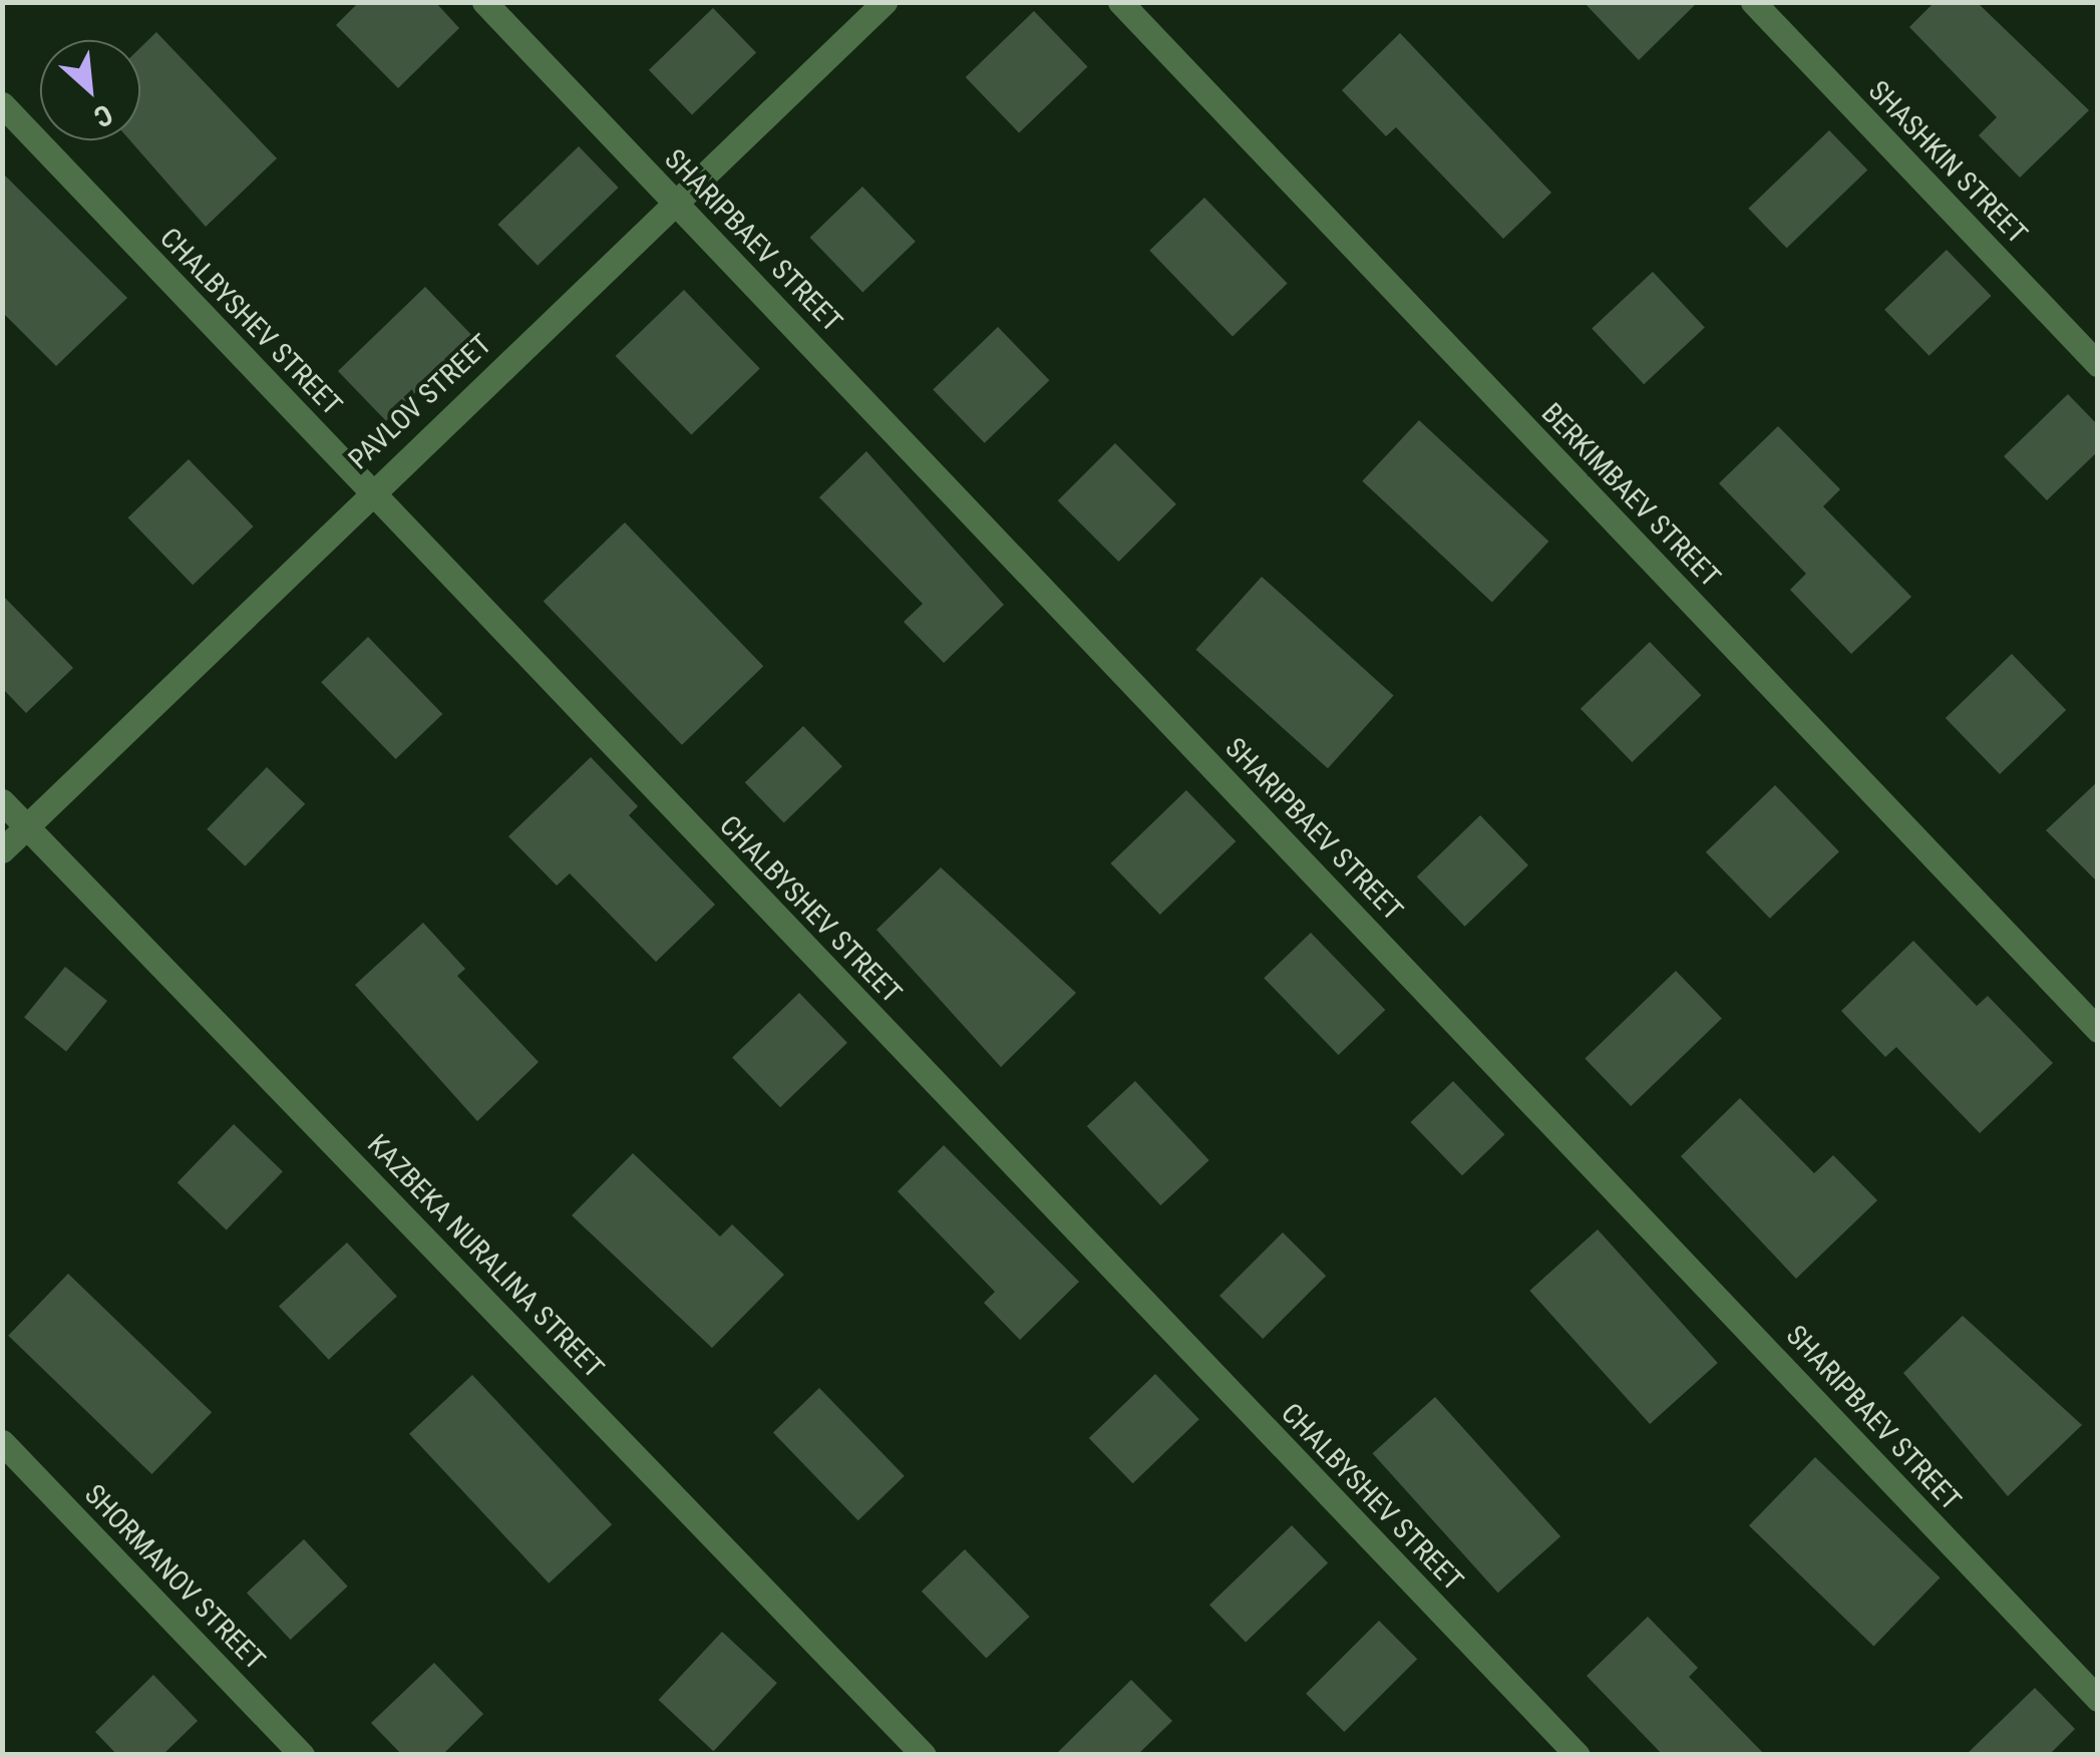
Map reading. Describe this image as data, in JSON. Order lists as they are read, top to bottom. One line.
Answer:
{"streets":{"street":["SHASHKIN STREET","SHARIPBAEV STREET","CHALBYSHEV STREET","PAVLOV STREET","BERKIMBAEV STREET","KAZBEKA NURALINA STREET","SHORMANOV STREET"]},"crossings":[["SHARIPBAEV STREET","PAVLOV STREET"],["CHALBYSHEV STREET","PAVLOV STREET"],["PAVLOV STREET","KAZBEKA NURALINA STREET"]],"north":"bottom right"}
